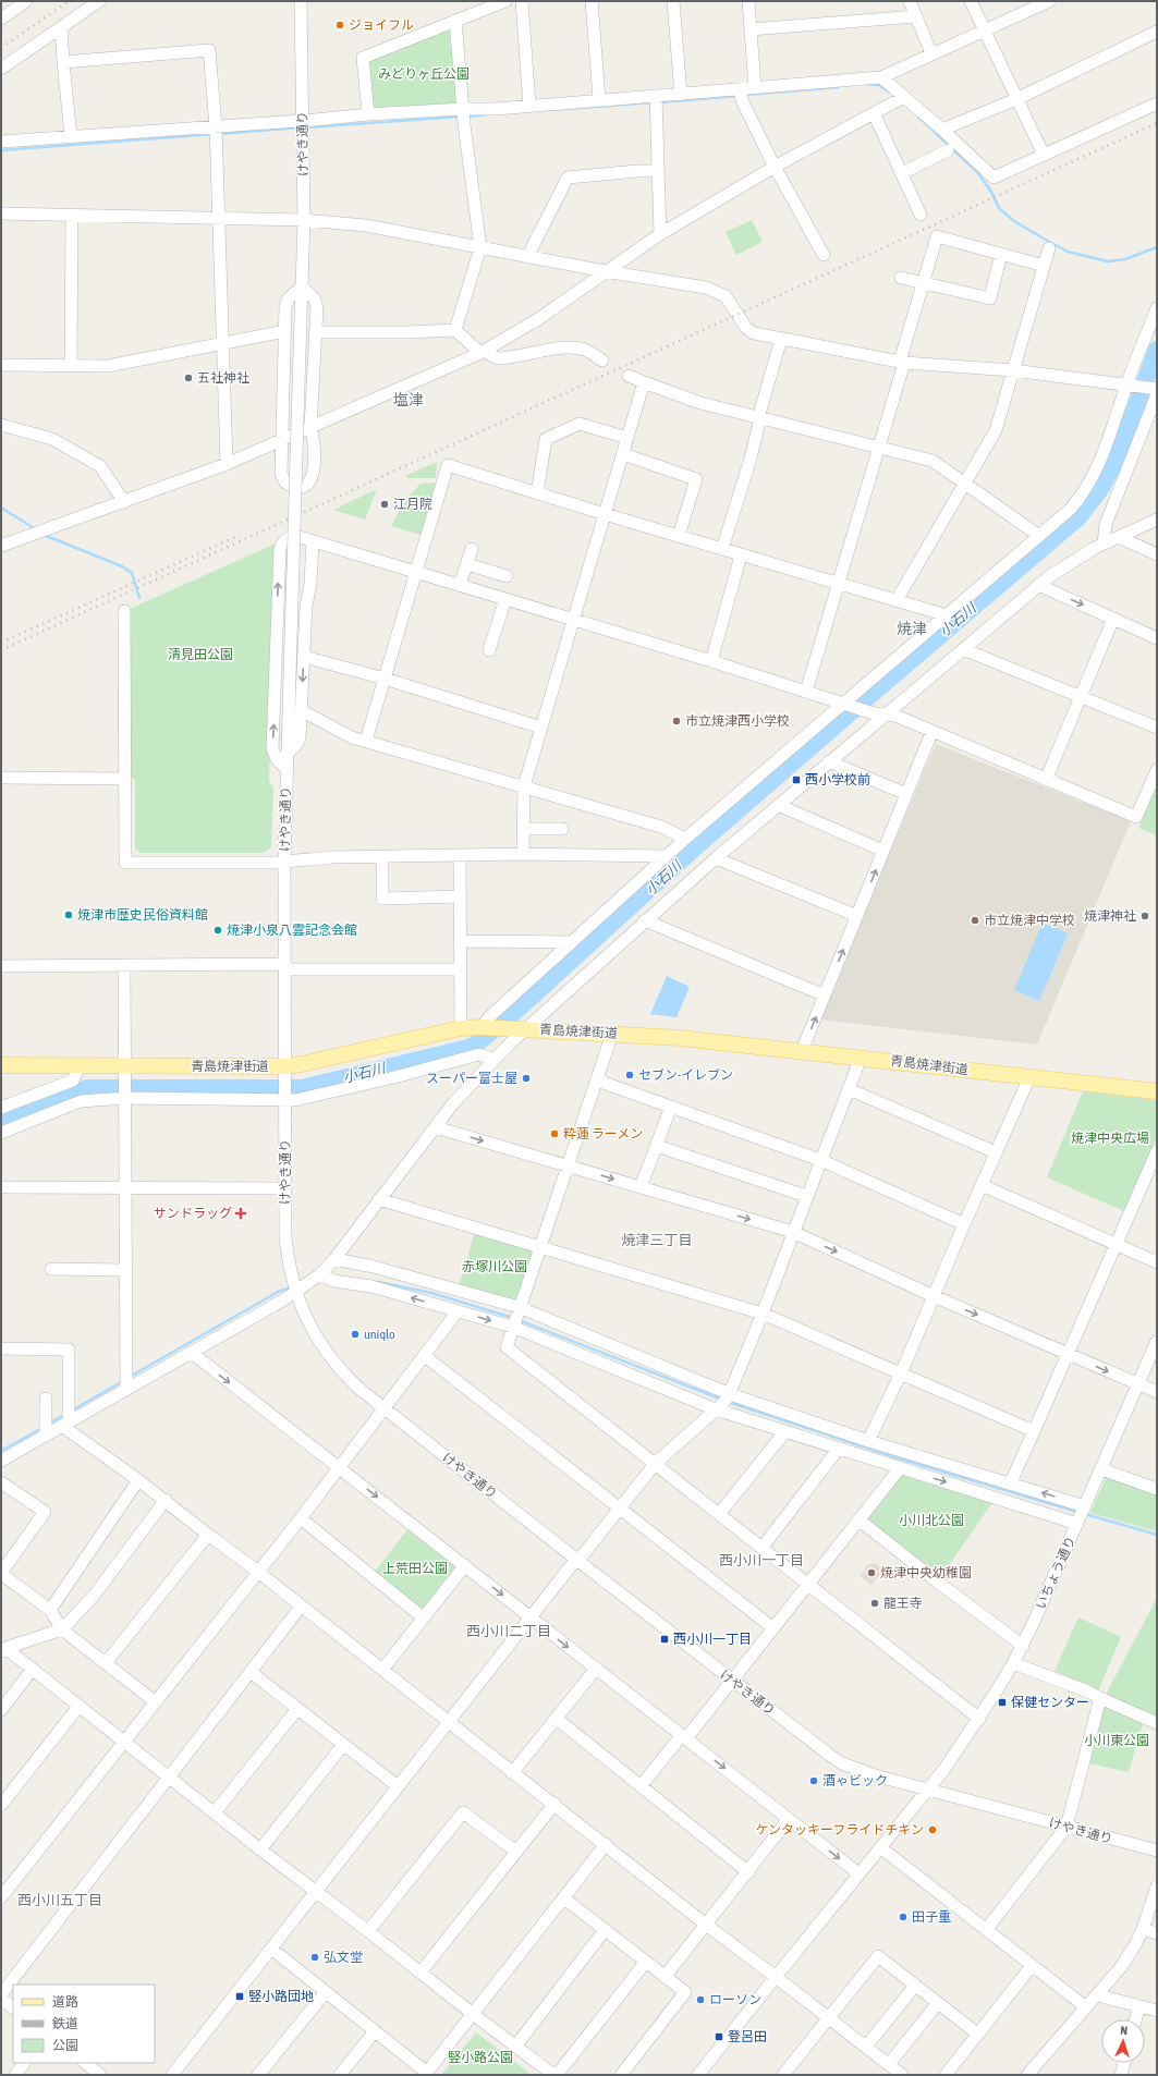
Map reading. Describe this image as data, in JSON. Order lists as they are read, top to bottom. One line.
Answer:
{"streets":{"main road":["青島焼津街道"],"street":["けやき通り","いちょう通り"]},"crossings":[["けやき通り","青島焼津街道"],["けやき通り","いちょう通り"]],"districts":["塩津","焼津","焼津三丁目","西小川一丁目","西小川二丁目","西小川五丁目"],"water":["小石川"],"parks":["みどりヶ丘公園","清見田公園","焼津中央広場","赤塚川公園","小川北公園","上荒田公園","小川東公園","竪小路公園"],"places":{"other":["ジョイフル","五社神社","江月院","市立焼津西小学校","焼津市歴史民俗資料館","焼津神社","市立焼津中学校","焼津小泉八雲記念会館","セブン-イレブン","スーパー富士屋","粋蓮 ラーメン","uniqlo","焼津中央幼稚園","龍王寺","酒ゃビック","ケンタッキーフライドチキン","田子重","弘文堂","ローソン"],"transit":["西小学校前","西小川一丁目","保健センター","竪小路団地","登呂田"],"health":["サンドラッグ"]},"legend":["道路","鉄道","公園"],"north":"top"}
